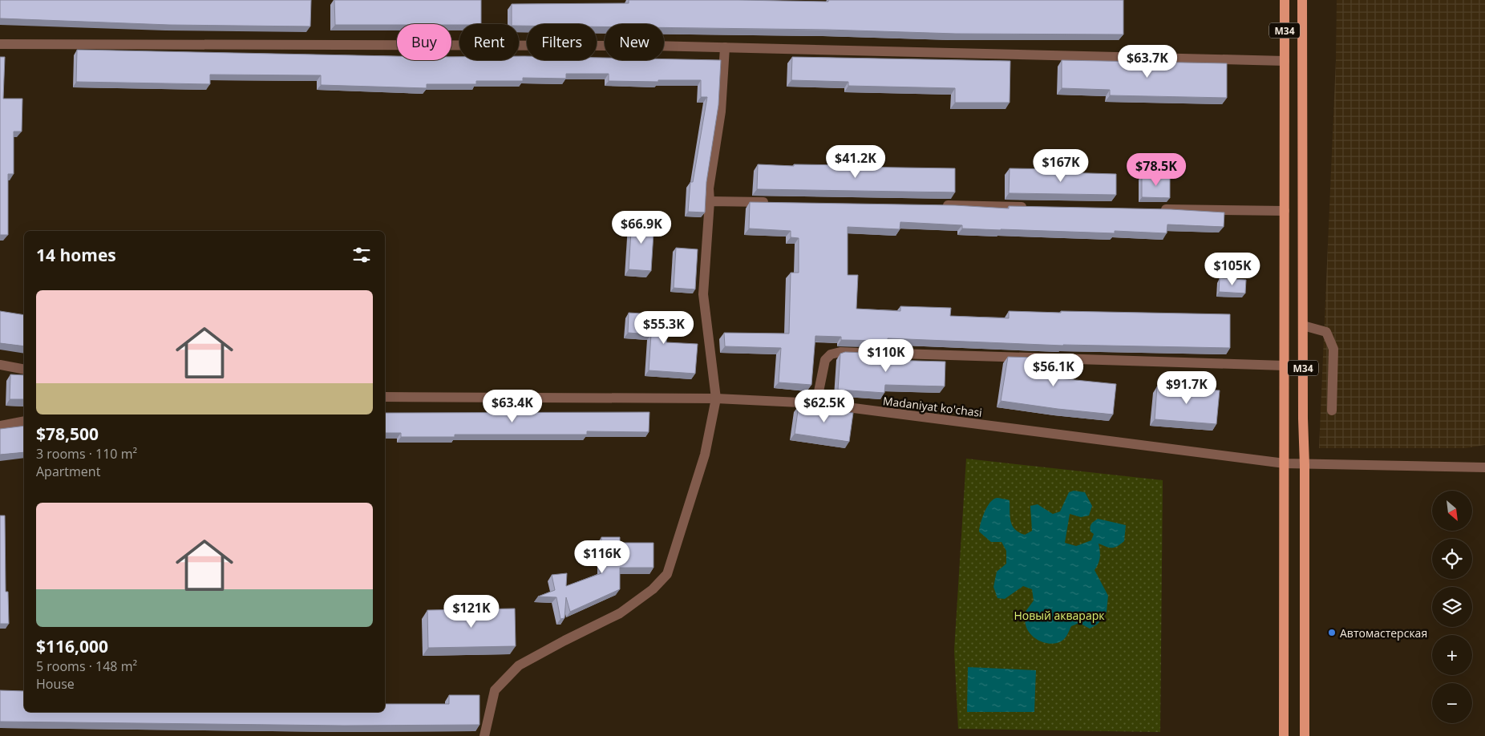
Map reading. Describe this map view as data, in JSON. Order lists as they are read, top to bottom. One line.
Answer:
{"streets":{"main road":["M34"],"street":["Madaniyat ko'chasi"]},"crossings":[["M34","Madaniyat ko'chasi"]],"parks":["Новый акварарк"],"places":["Автомастерская"],"north":"bottom right","page":{"chip":["Buy","Rent","Filters","New"],"price":["$63.7K","$41.2K","$167K","$78.5K","$66.9K","$105K","$55.3K","$110K","$56.1K","$91.7K","$63.4K","$62.5K","$116K","$121K"],"heading":"14 homes","list":[{"name":"$78,500","note":"3 rooms · 110 m² · Apartment"},{"name":"$116,000","note":"5 rooms · 148 m² · House"}],"map_buttons":["+","−"]}}
